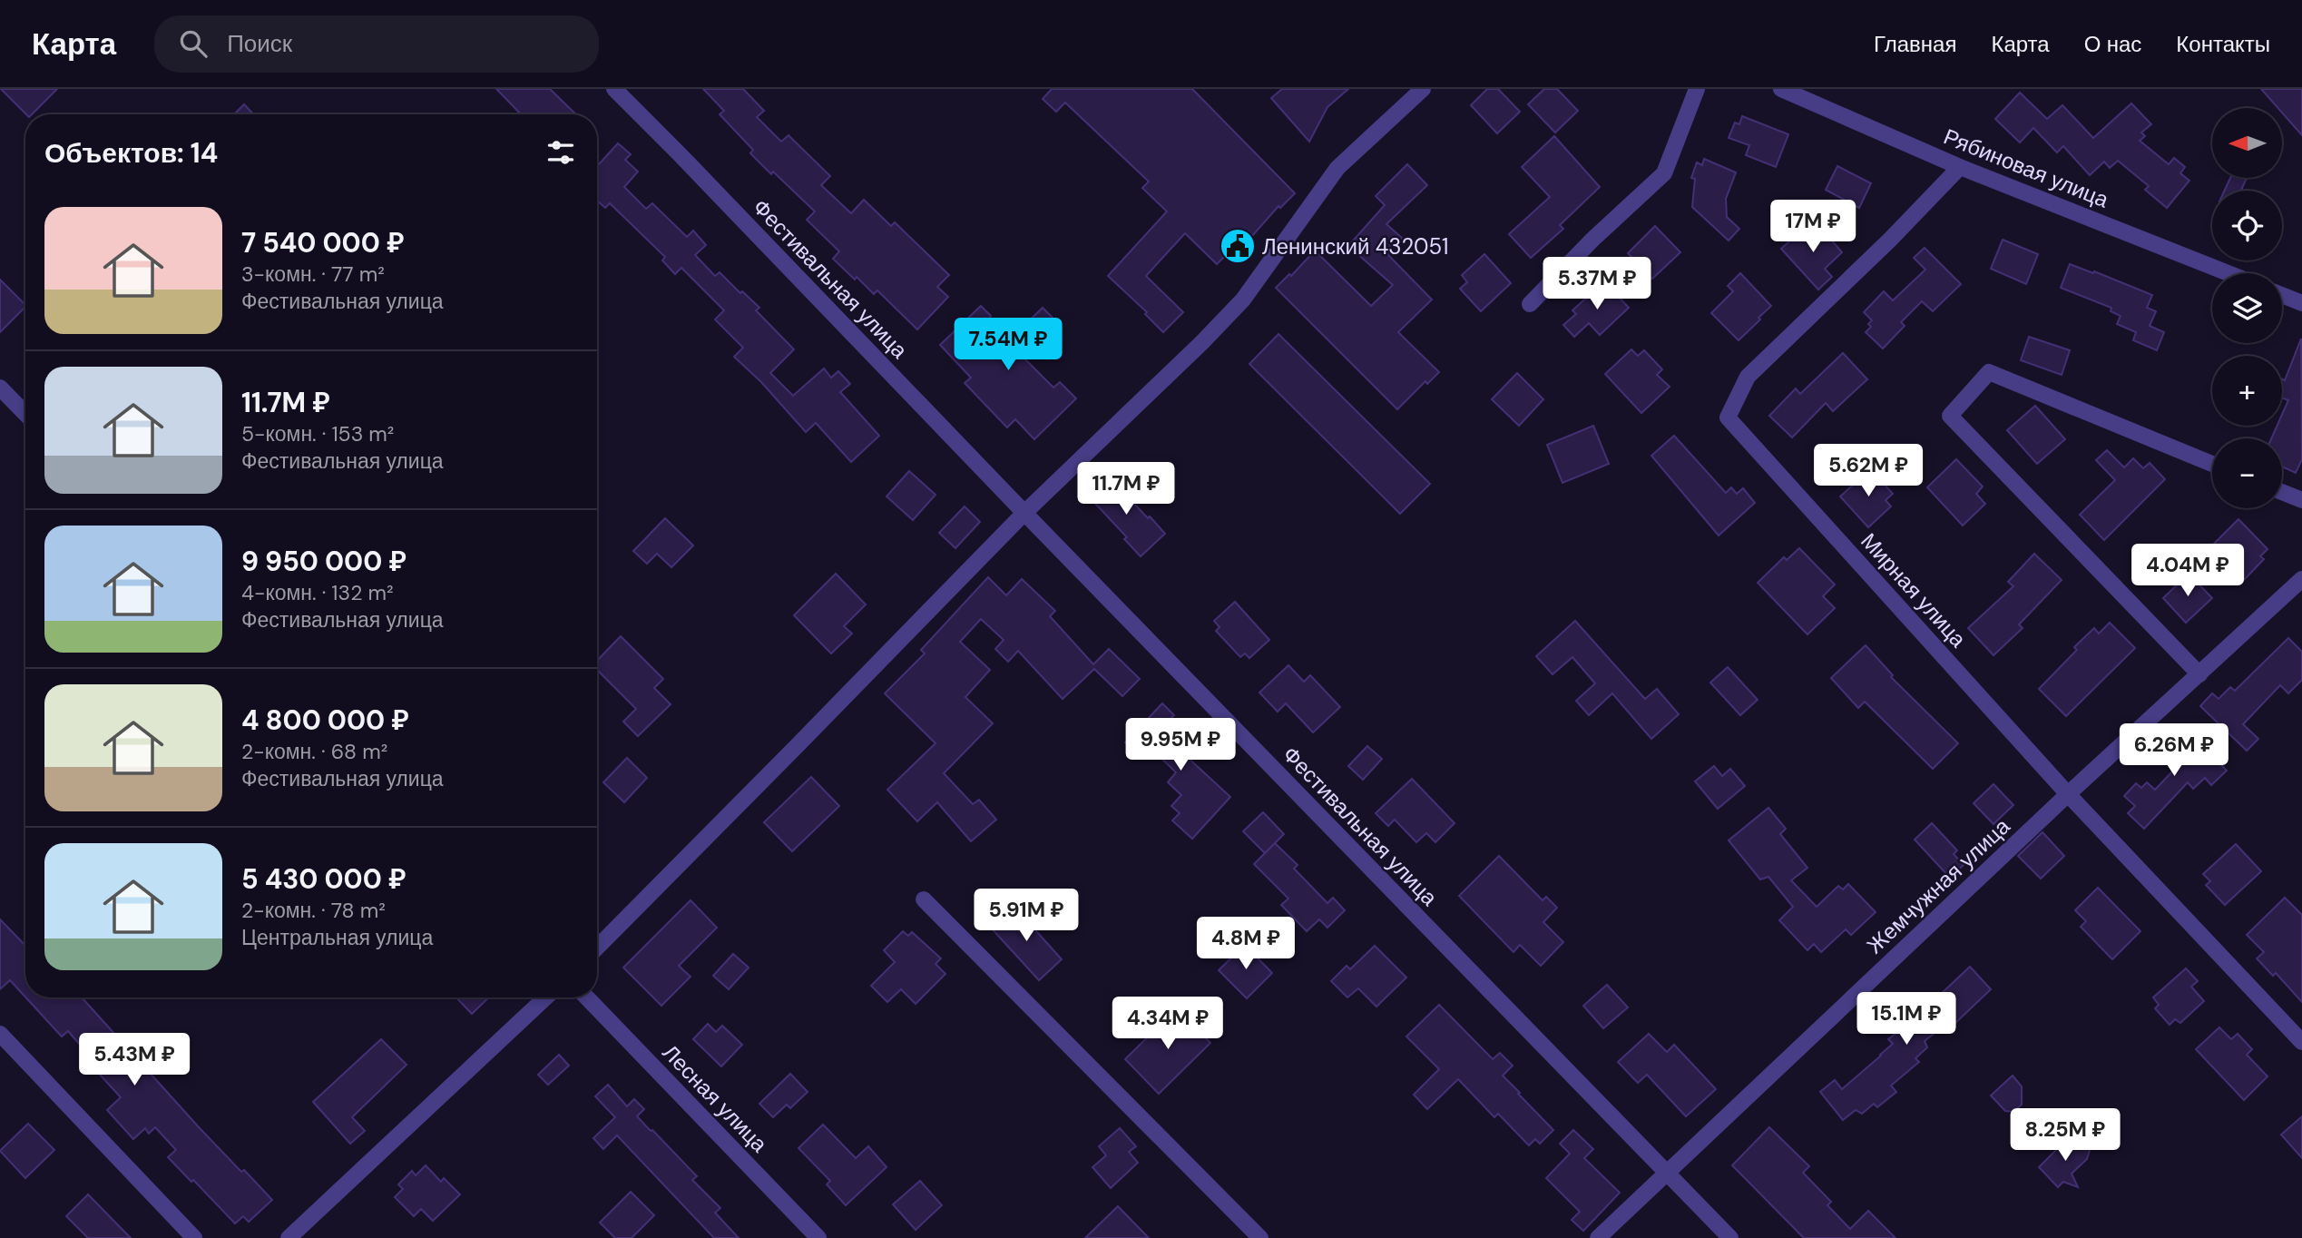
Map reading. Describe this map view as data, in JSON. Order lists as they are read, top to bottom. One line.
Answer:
{"streets":{"street":["Рябиновая улица","Фестивальная улица","Мирная улица","Жемчужная улица","Лесная улица"]},"crossings":[["Рябиновая улица","Мирная улица"],["Фестивальная улица","Жемчужная улица"],["Мирная улица","Жемчужная улица"]],"places":{"public building":["Ленинский 432051"]},"north":"left","page":{"header":"Карта","search":"Поиск","nav":["Главная","Карта","О нас","Контакты"],"map_buttons":["+","−"],"heading":"Объектов: 14","list":[{"name":"7 540 000 ₽","note":"3-комн. · 77 m² · Фестивальная улица"},{"name":"11.7M ₽","note":"5-комн. · 153 m² · Фестивальная улица"},{"name":"9 950 000 ₽","note":"4-комн. · 132 m² · Фестивальная улица"},{"name":"4 800 000 ₽","note":"2-комн. · 68 m² · Фестивальная улица"},{"name":"5 430 000 ₽","note":"2-комн. · 78 m² · Центральная улица"}],"price":["17M ₽","5.37M ₽","7.54M ₽","5.62M ₽","11.7M ₽","4.04M ₽","9.95M ₽","6.26M ₽","5.91M ₽","4.8M ₽","15.1M ₽","4.34M ₽","5.43M ₽","8.25M ₽"]}}
